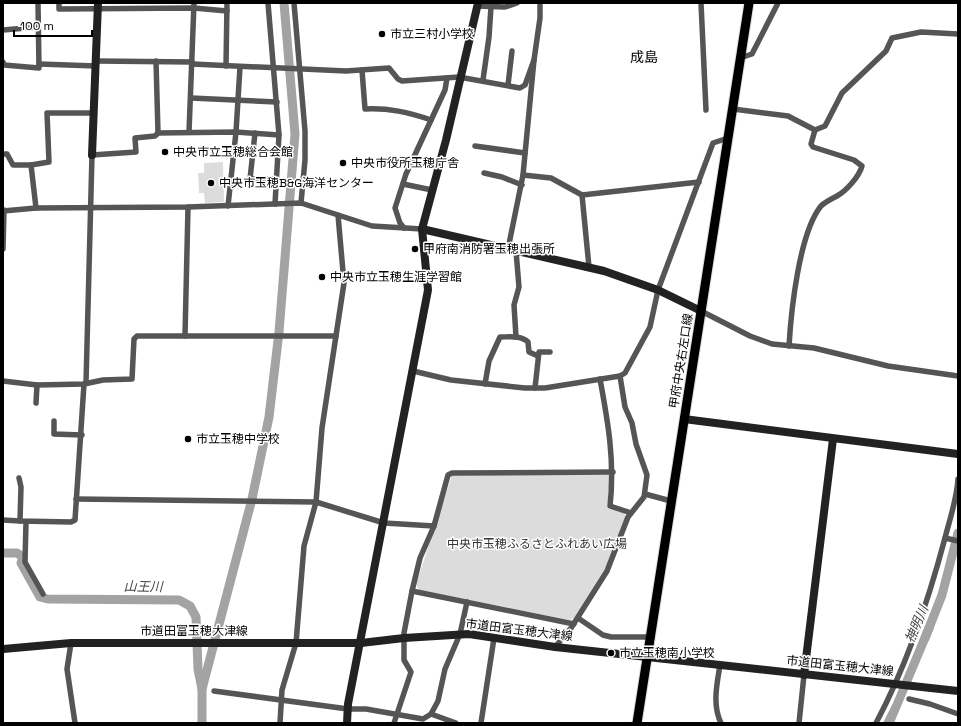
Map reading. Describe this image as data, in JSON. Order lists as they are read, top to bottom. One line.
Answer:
{"streets":{"main road":["甲府中央右左口線"],"street":["市道田富玉穂大津線"]},"crossings":[["甲府中央右左口線","市道田富玉穂大津線"]],"districts":["成島"],"water":["山王川","神明川"],"parks":["中央市玉穂ふるさとふれあい広場"],"places":["市立三村小学校","中央市立玉穂総合会館","中央市役所玉穂庁舎","中央市玉穂B&G海洋センター","甲府南消防署玉穂出張所","中央市立玉穂生涯学習館","市立玉穂中学校","市立玉穂南小学校"],"scale_bar":"100 m"}
